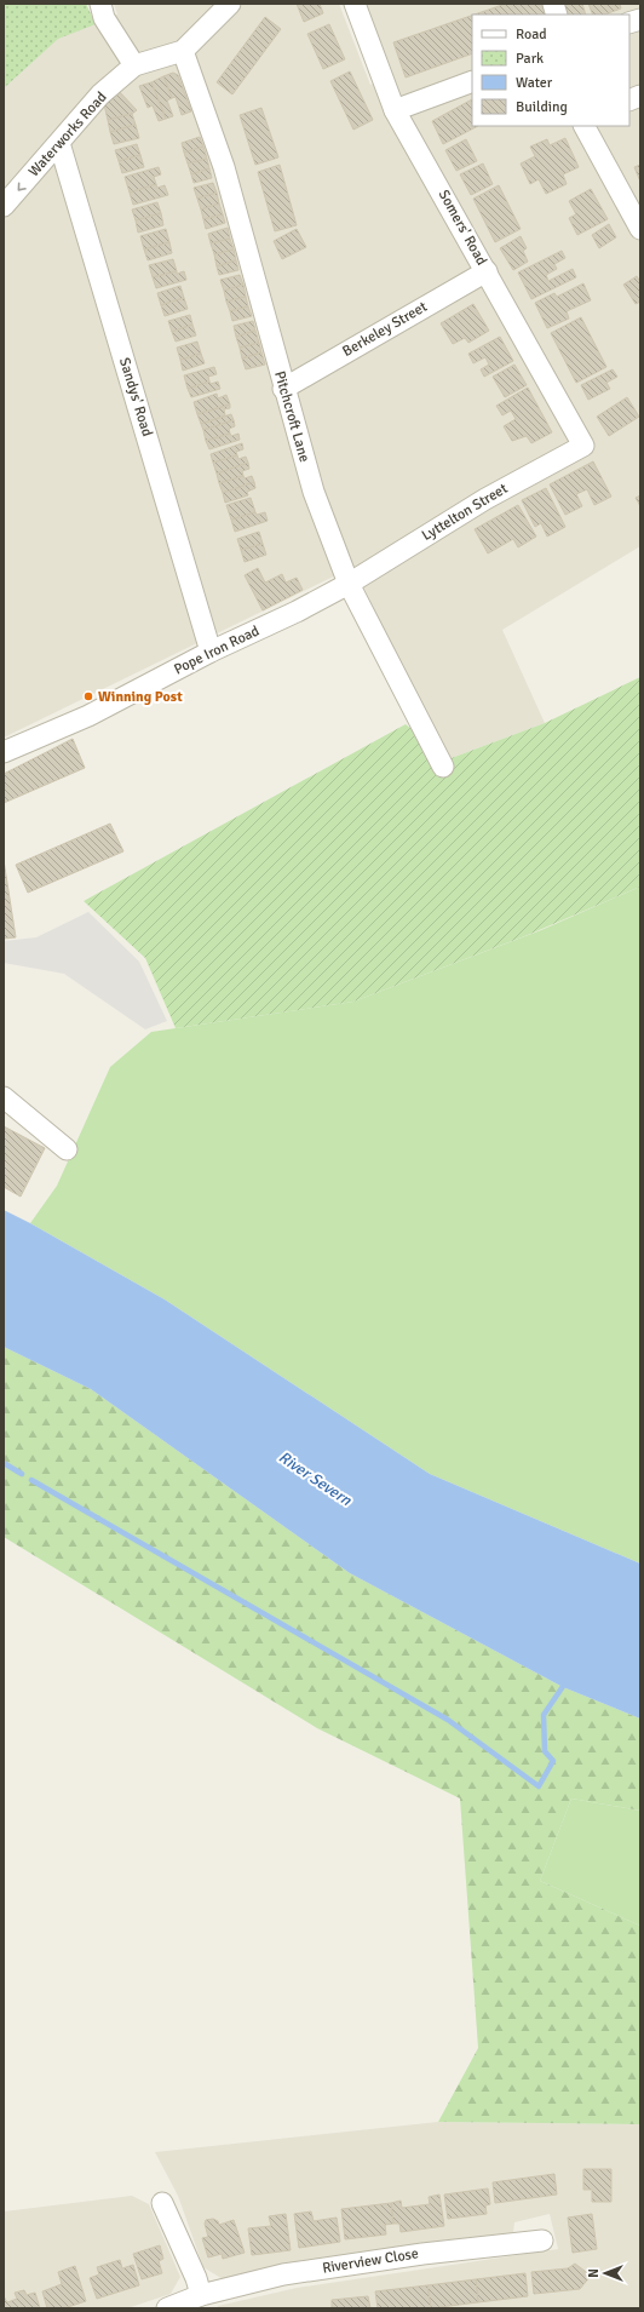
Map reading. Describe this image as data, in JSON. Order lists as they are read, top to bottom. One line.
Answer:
{"streets":{"street":["Waterworks Road","Somers' Road","Berkeley Street","Sandys' Road","Pitchcroft Lane","Lyttelton Street","Pope Iron Road","Riverview Close"]},"crossings":[["Waterworks Road","Sandys' Road"],["Somers' Road","Berkeley Street"],["Somers' Road","Lyttelton Street"],["Berkeley Street","Pitchcroft Lane"],["Sandys' Road","Pope Iron Road"],["Pitchcroft Lane","Lyttelton Street"],["Pitchcroft Lane","Pope Iron Road"],["Lyttelton Street","Pope Iron Road"]],"one_way":["Waterworks Road"],"water":["River Severn"],"places":["Winning Post"],"legend":["Road","Park","Water","Building"],"north":"left"}
